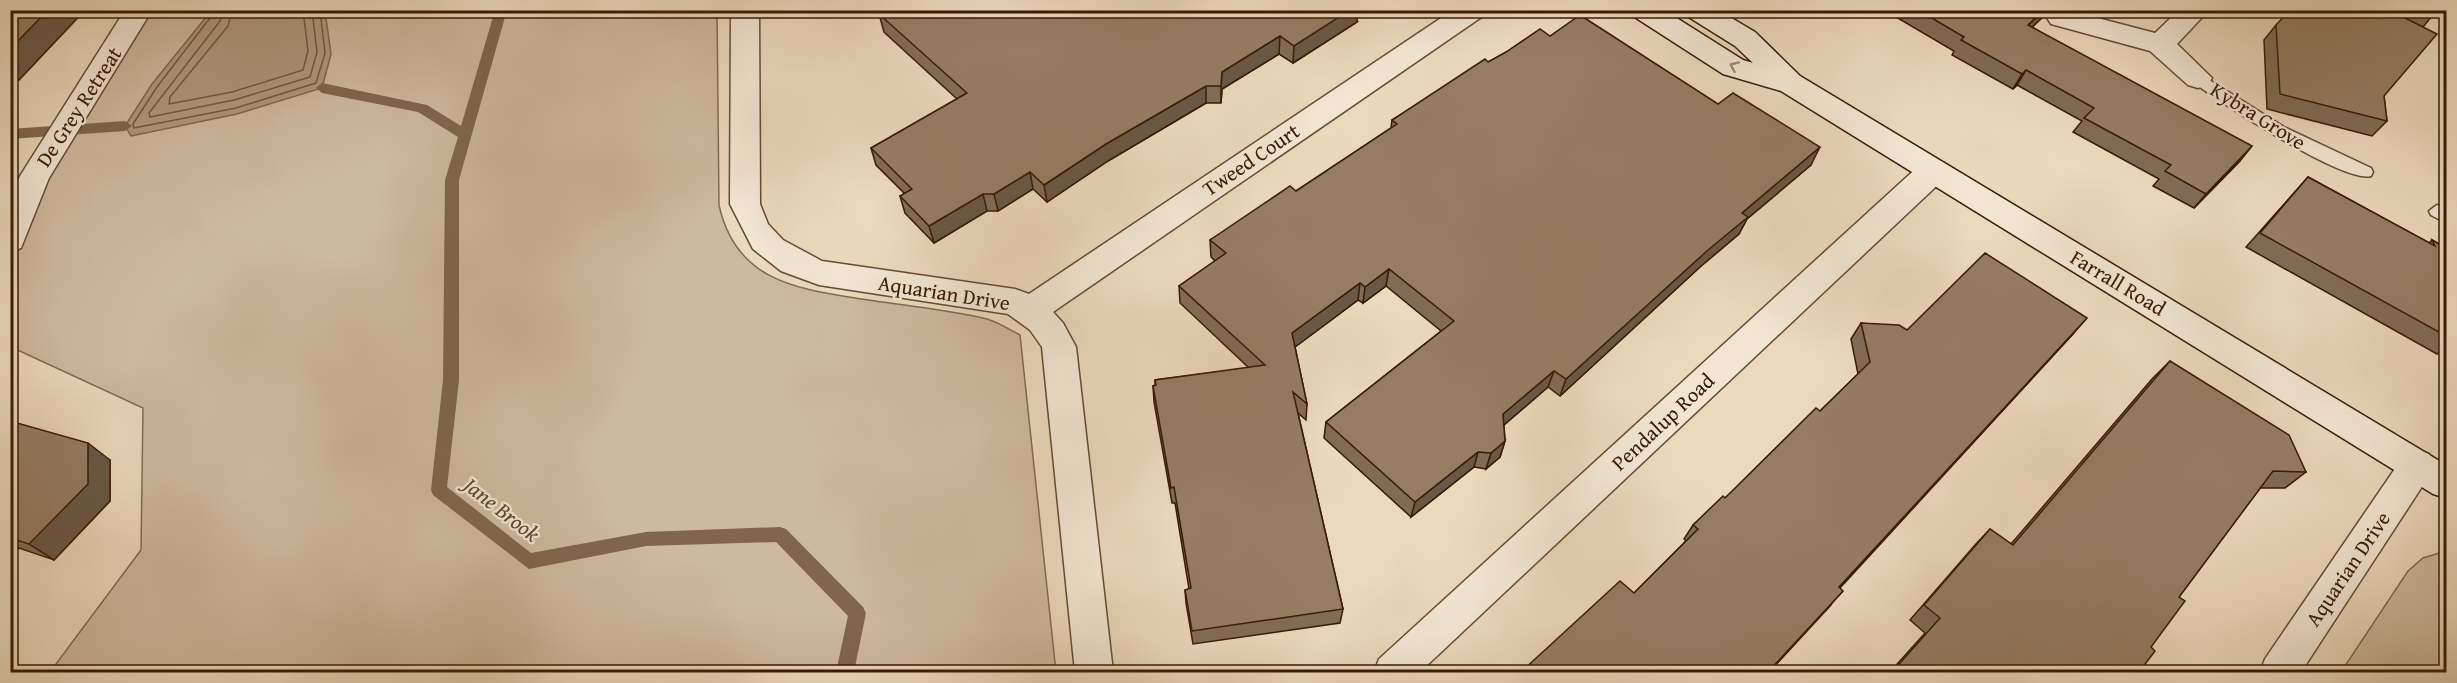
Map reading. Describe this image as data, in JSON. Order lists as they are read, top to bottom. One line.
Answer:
{"streets":{"street":["De Grey Retreat","Kybra Grove","Tweed Court","Farrall Road","Aquarian Drive","Pendalup Road"]},"crossings":[["Tweed Court","Aquarian Drive"],["Farrall Road","Aquarian Drive"],["Farrall Road","Pendalup Road"]],"water":["Jane Brook"]}
